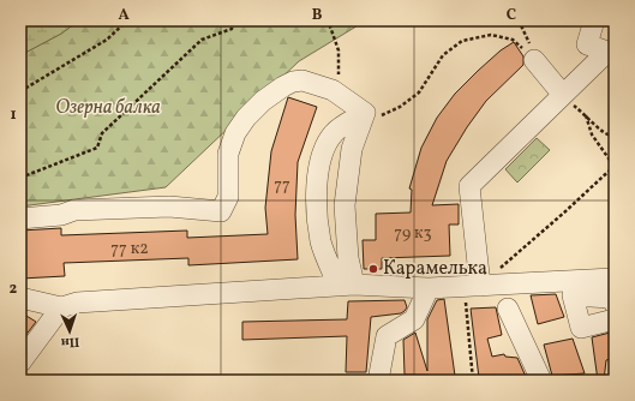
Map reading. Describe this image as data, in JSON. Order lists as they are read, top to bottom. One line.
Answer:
{"parks":["Озерна балка"],"places":["Карамелька"],"house_numbers":["77","79 к3","77 к2"],"north":"bottom","grid":{"columns":["A","B","C"],"rows":["1","2"]}}
